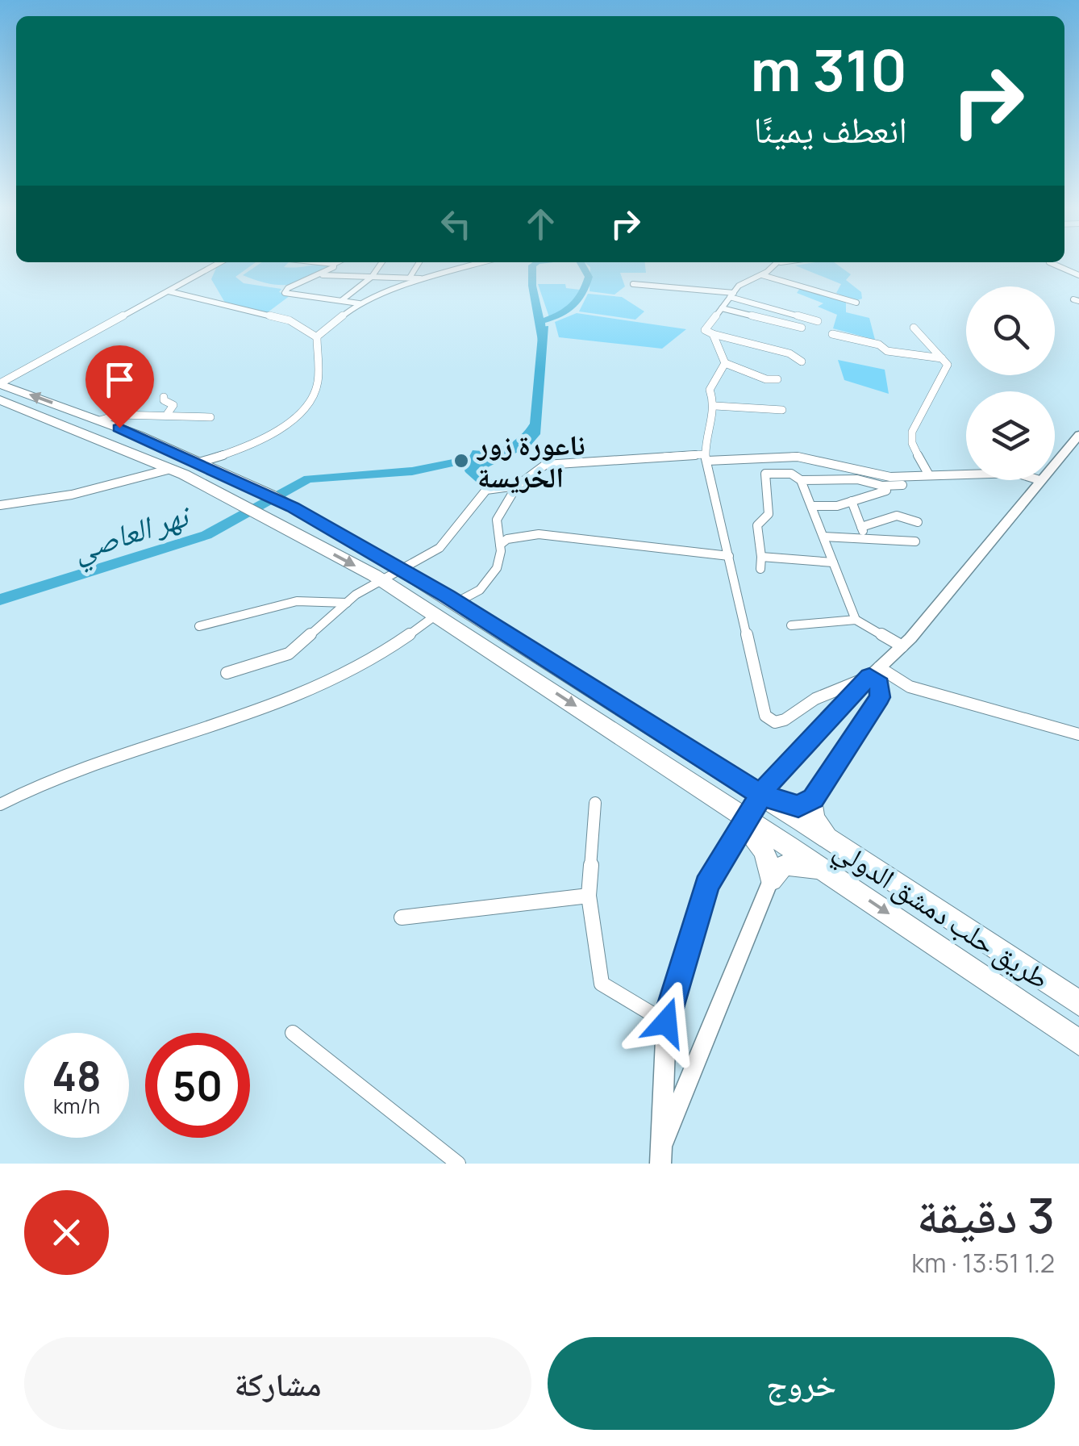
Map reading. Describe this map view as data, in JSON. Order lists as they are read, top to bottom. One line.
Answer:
{"streets":{"highway":["طريق حلب دمشق الدولي"]},"water":["نهر العاصي"],"places":["ناعورة زور الخريسة"],"page":{"turn":["310 m","انعطف يمينًا"],"speed":"48 km/h","limit":"50","heading":["3 دقيقة","1.2 km · 13:51"],"buttons":["خروج","مشاركة"]}}
